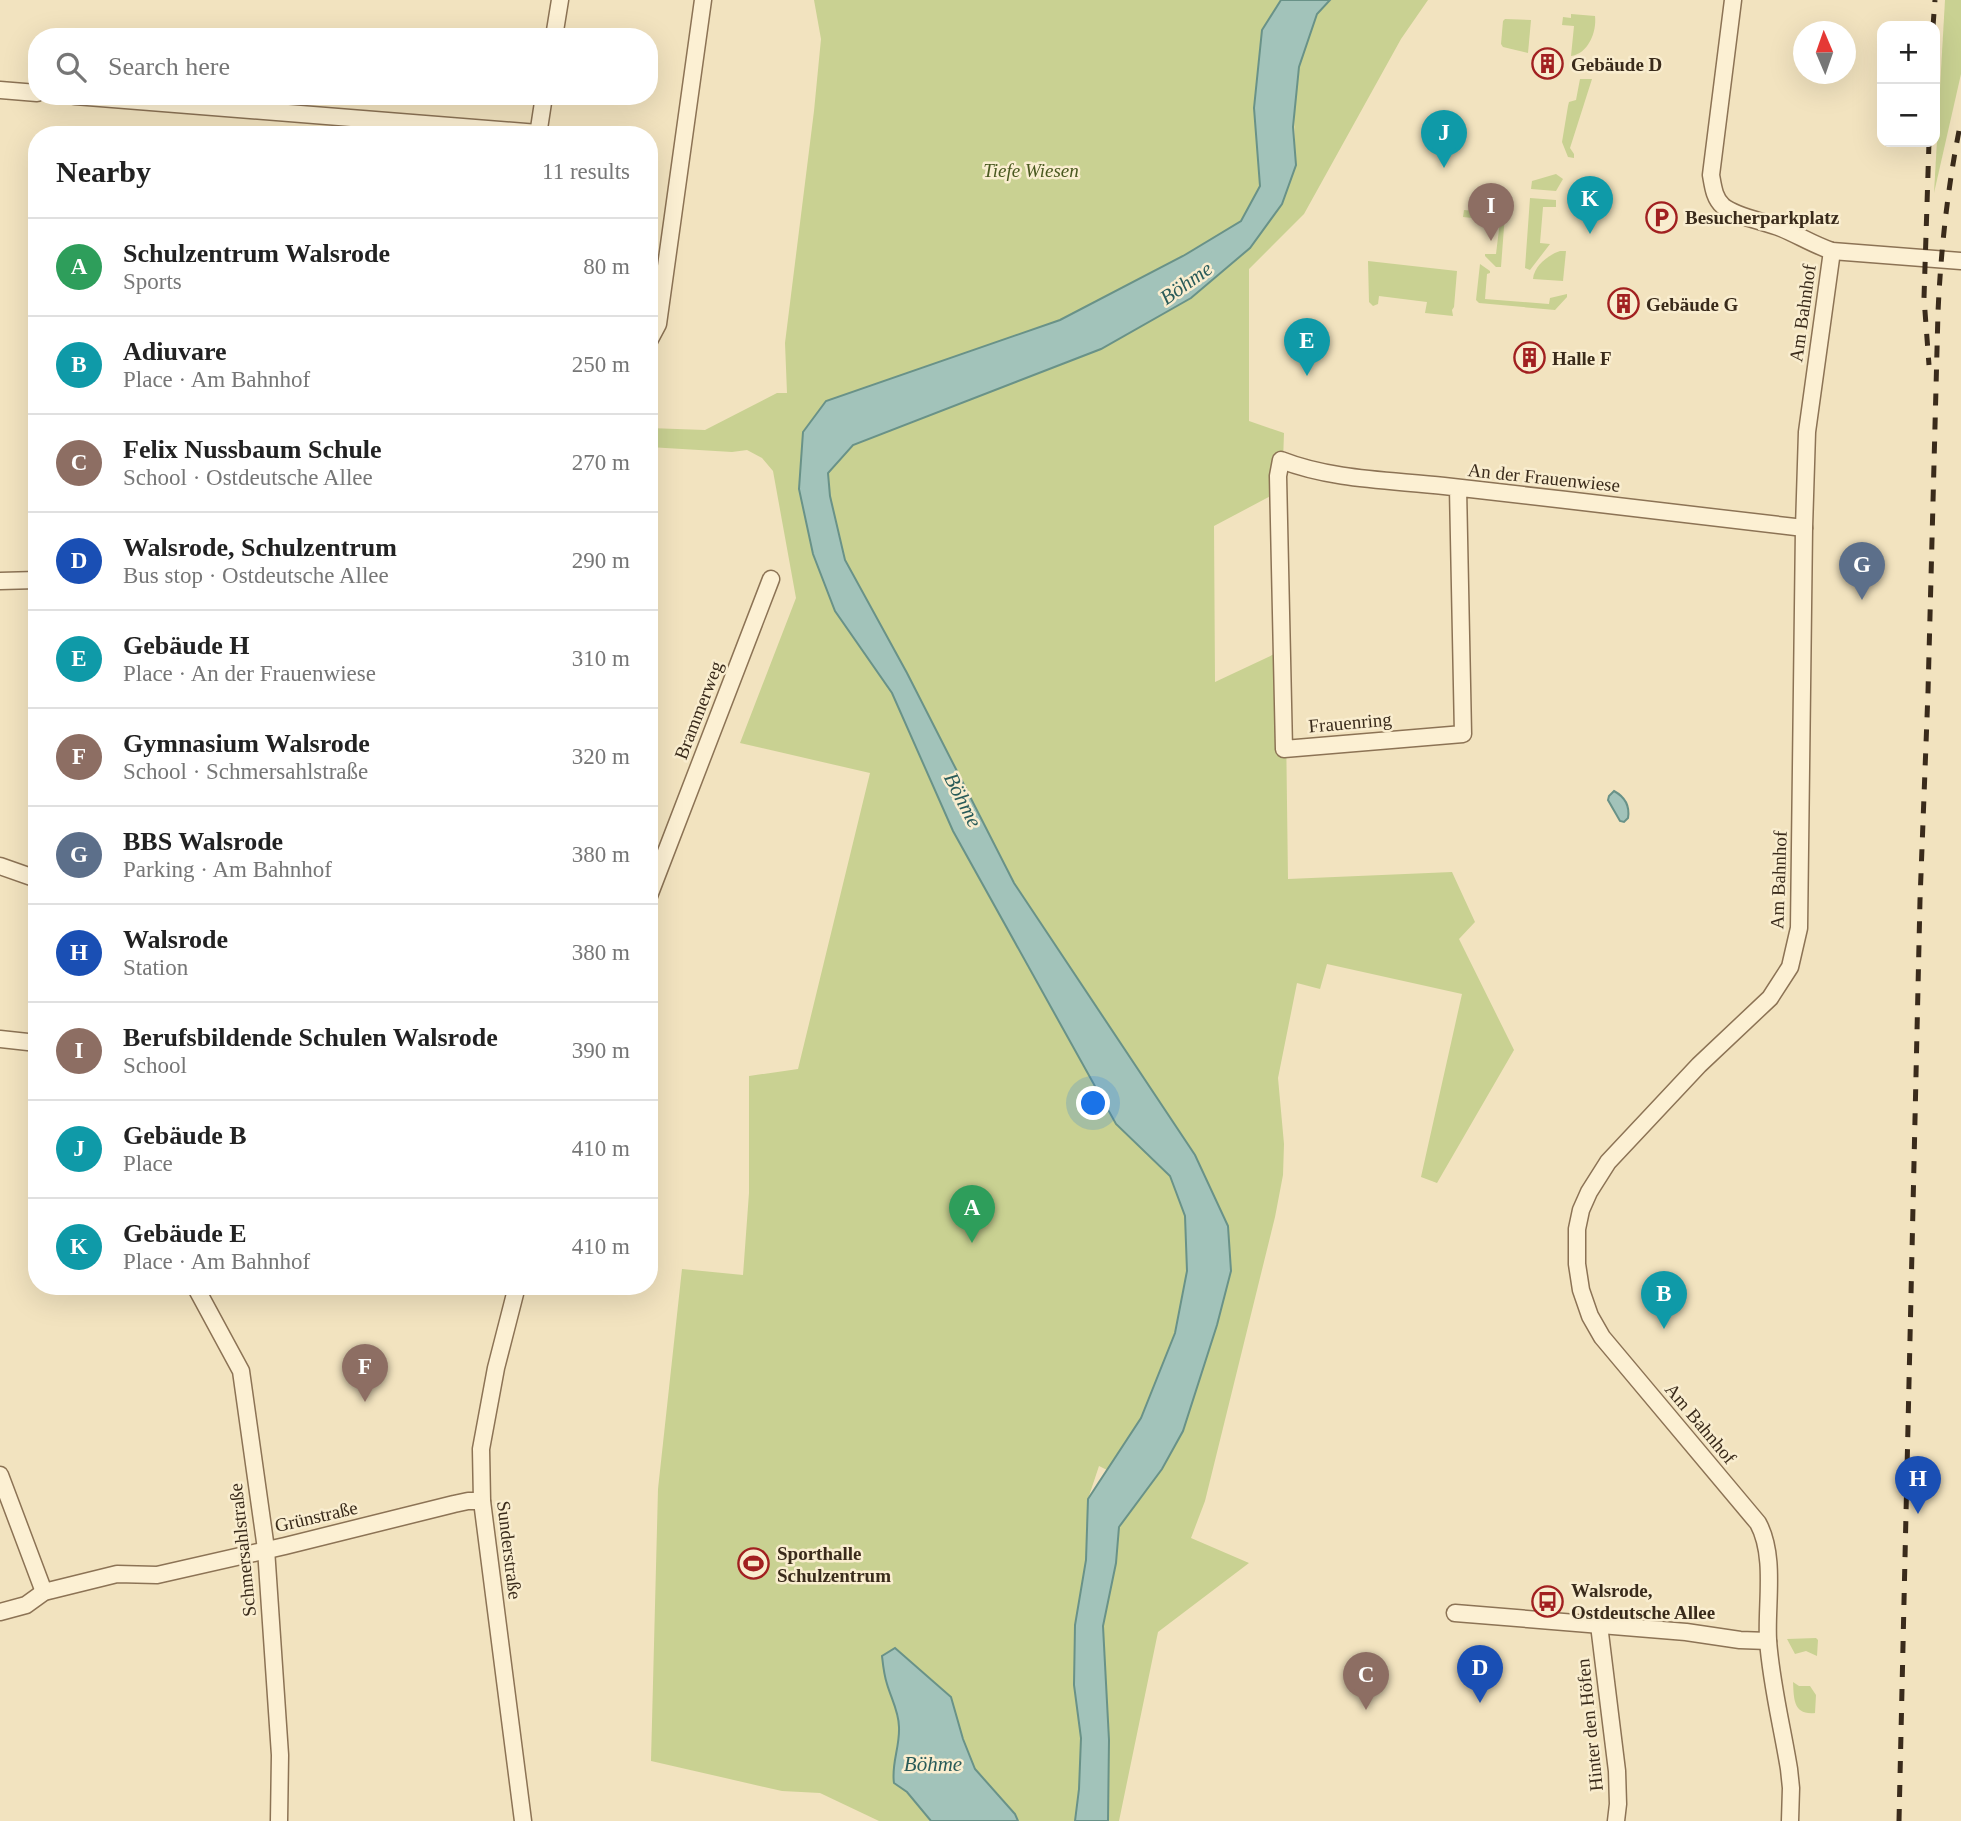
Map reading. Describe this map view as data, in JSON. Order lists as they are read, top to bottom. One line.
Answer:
{"streets":{"street":["Am Bahnhof","An der Frauenwiese","Brammerweg","Frauenring","Grünstraße","Schmersahlstraße","Sunderstraße","Hinter den Höfen"]},"crossings":[["Am Bahnhof","An der Frauenwiese"],["An der Frauenwiese","Frauenring"],["Grünstraße","Schmersahlstraße"],["Grünstraße","Sunderstraße"]],"water":["Böhme"],"parks":["Tiefe Wiesen"],"places":{"building":["Gebäude D","Gebäude G","Halle F"],"parking":["Besucherparkplatz"],"sports":["Sporthalle Schulzentrum"],"bus stop":["Walsrode, Ostdeutsche Allee"]},"north":"top","page":{"map_buttons":["+","−"],"search":"Search here","pins":["J","K","I","E","G","A","B","F","H","D","C"],"heading":["Nearby","11 results"],"list":[{"mark":"A","name":"Schulzentrum Walsrode","note":"Sports","value":"80 m"},{"mark":"B","name":"Adiuvare","note":"Place · Am Bahnhof","value":"250 m"},{"mark":"C","name":"Felix Nussbaum Schule","note":"School · Ostdeutsche Allee","value":"270 m"},{"mark":"D","name":"Walsrode, Schulzentrum","note":"Bus stop · Ostdeutsche Allee","value":"290 m"},{"mark":"E","name":"Gebäude H","note":"Place · An der Frauenwiese","value":"310 m"},{"mark":"F","name":"Gymnasium Walsrode","note":"School · Schmersahlstraße","value":"320 m"},{"mark":"G","name":"BBS Walsrode","note":"Parking · Am Bahnhof","value":"380 m"},{"mark":"H","name":"Walsrode","note":"Station","value":"380 m"},{"mark":"I","name":"Berufsbildende Schulen Walsrode","note":"School","value":"390 m"},{"mark":"J","name":"Gebäude B","note":"Place","value":"410 m"},{"mark":"K","name":"Gebäude E","note":"Place · Am Bahnhof","value":"410 m"}]}}
